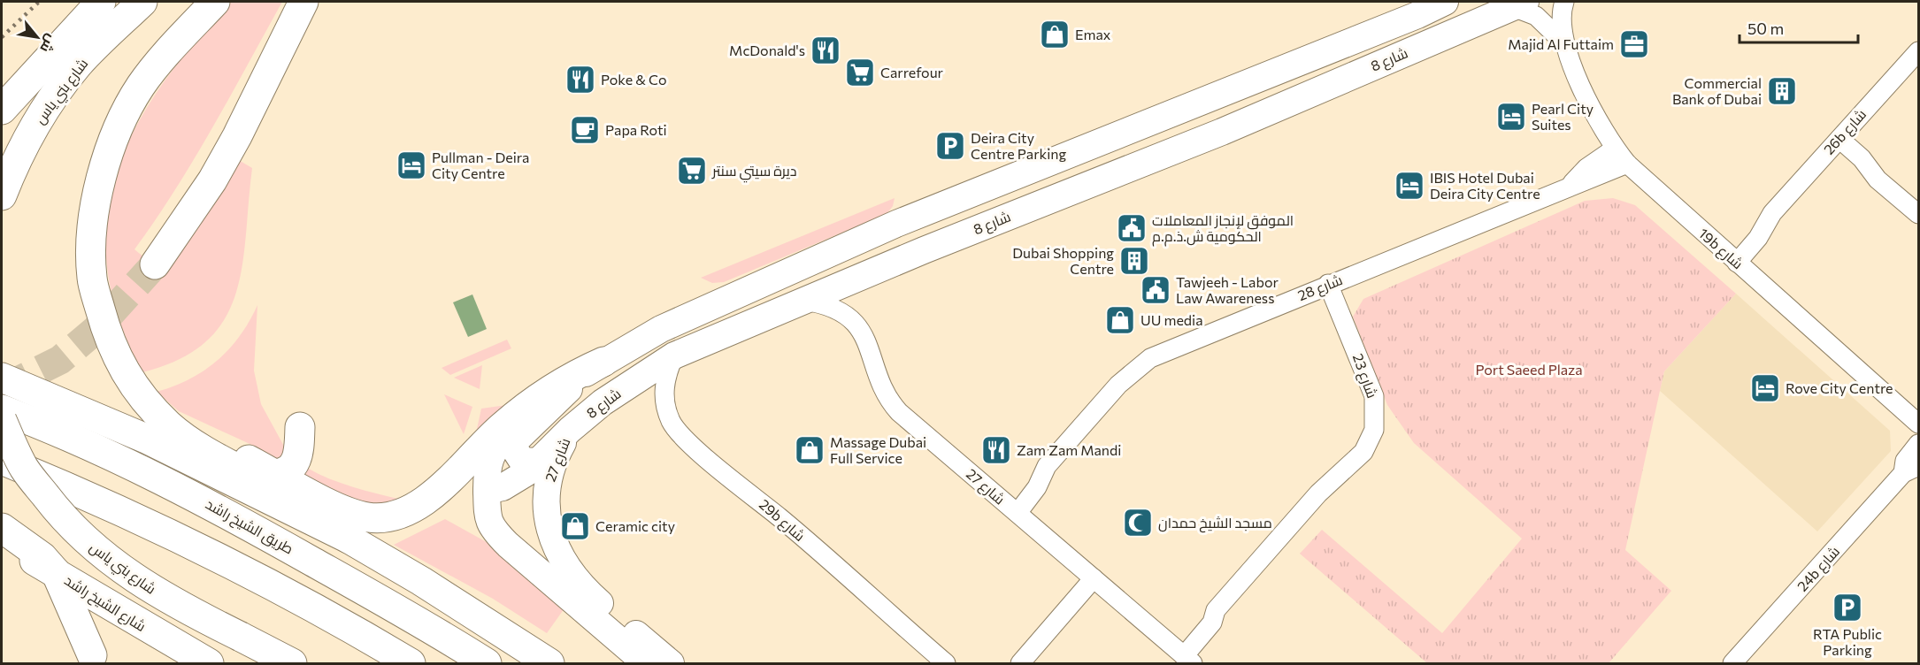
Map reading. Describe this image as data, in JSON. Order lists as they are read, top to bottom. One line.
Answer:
{"streets":{"main road":["شارع بني ياس","طريق الشيخ راشد","شارع الشيخ راشد"],"street":["شارع 8","26b شارع","19b شارع","شارع 28","شارع 23","شارع 27","29b شارع","24b شارع"]},"crossings":[["شارع 8","19b شارع"],["شارع 8","شارع 27"],["شارع 8","29b شارع"],["26b شارع","19b شارع"],["19b شارع","شارع 28"],["شارع 28","شارع 23"],["شارع 28","شارع 27"],["شارع 23","شارع 27"]],"parks":["Port Saeed Plaza"],"places":{"shop":["Emax","UU media","Massage Dubai Full Service","Ceramic city"],"office":["Majid Al Futtaim"],"restaurant":["McDonald's","Poke & Co","Zam Zam Mandi"],"supermarket":["Carrefour","ديرة سيتي سنتر"],"building":["Commercial Bank of Dubai","Dubai Shopping Centre"],"hotel":["Pearl City Suites","Pullman - Deira City Centre","IBIS Hotel Dubai Deira City Centre","Rove City Centre"],"cafe":["Papa Roti"],"parking":["Deira City Centre Parking","RTA Public Parking"],"public building":["الموفق لإنجاز المعاملات الحكومية ش.ذ.م.م","Tawjeeh - Labor Law Awareness"],"mosque":["مسجد الشيخ حمدان"]},"scale_bar":"50 m","north":"bottom right"}
